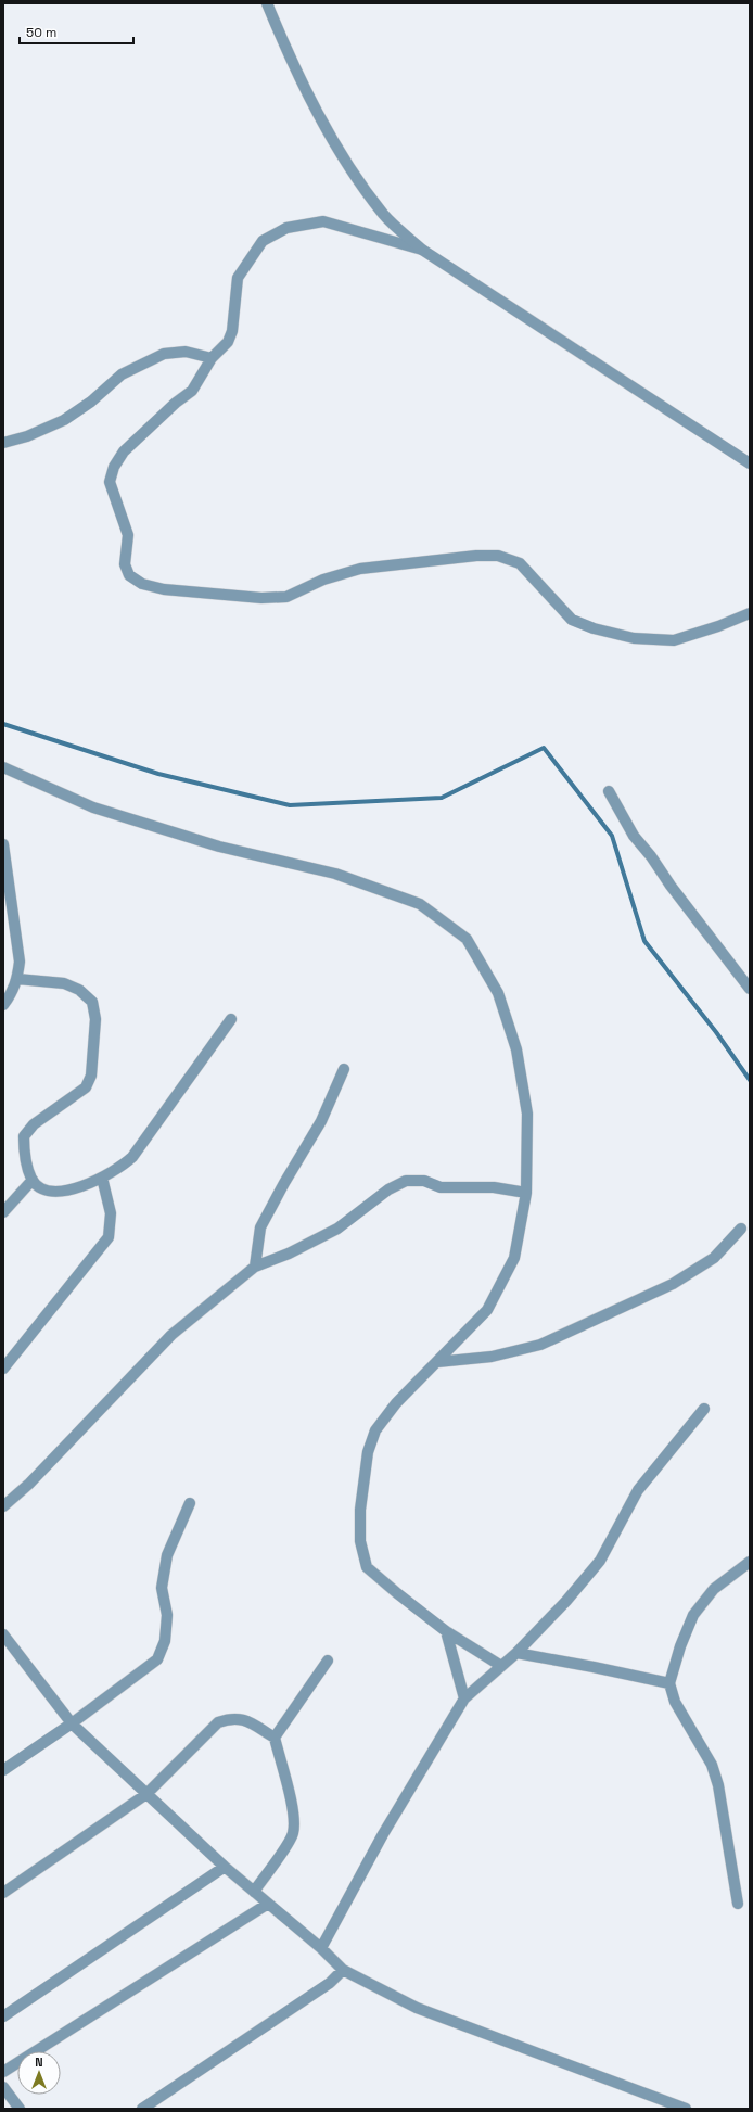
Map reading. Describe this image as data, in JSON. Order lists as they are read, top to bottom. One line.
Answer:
{"scale_bar":"50 m","north":"top"}
